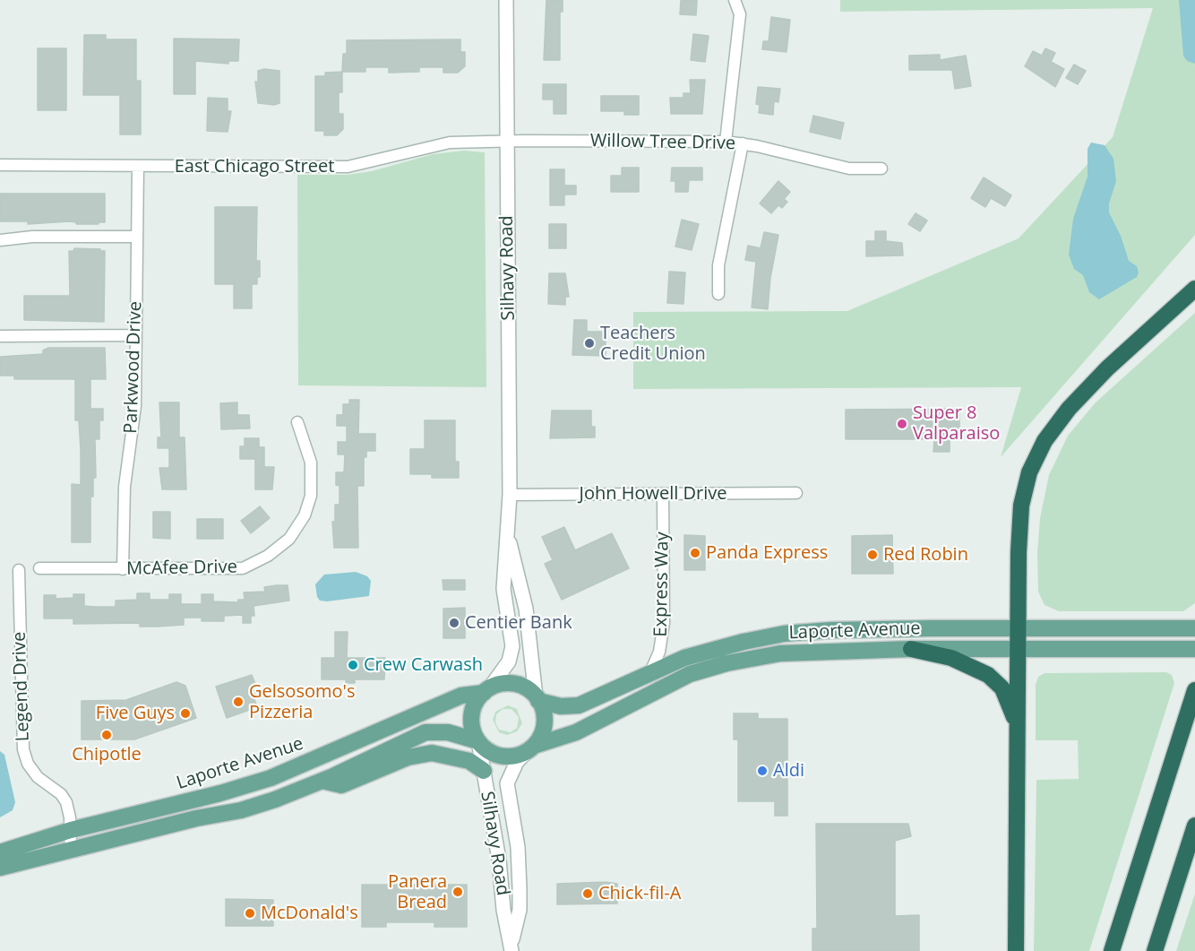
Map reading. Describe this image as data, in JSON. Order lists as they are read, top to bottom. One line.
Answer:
{"streets":{"main road":["Laporte Avenue"],"street":["Willow Tree Drive","East Chicago Street","Silhavy Road","Parkwood Drive","John Howell Drive","McAfee Drive","Express Way","Legend Drive"]},"crossings":[["Willow Tree Drive","East Chicago Street"],["Willow Tree Drive","Silhavy Road"],["East Chicago Street","Silhavy Road"],["East Chicago Street","Parkwood Drive"],["Silhavy Road","John Howell Drive"],["Silhavy Road","Laporte Avenue"],["Parkwood Drive","McAfee Drive"],["John Howell Drive","Express Way"],["Express Way","Laporte Avenue"],["Laporte Avenue","Legend Drive"]],"places":["Teachers Credit Union","Super 8 Valparaiso","Panda Express","Red Robin","Centier Bank","Crew Carwash","Gelsosomo's Pizzeria","Five Guys","Chipotle","Aldi","Panera Bread","Chick-fil-A","McDonald's"]}
